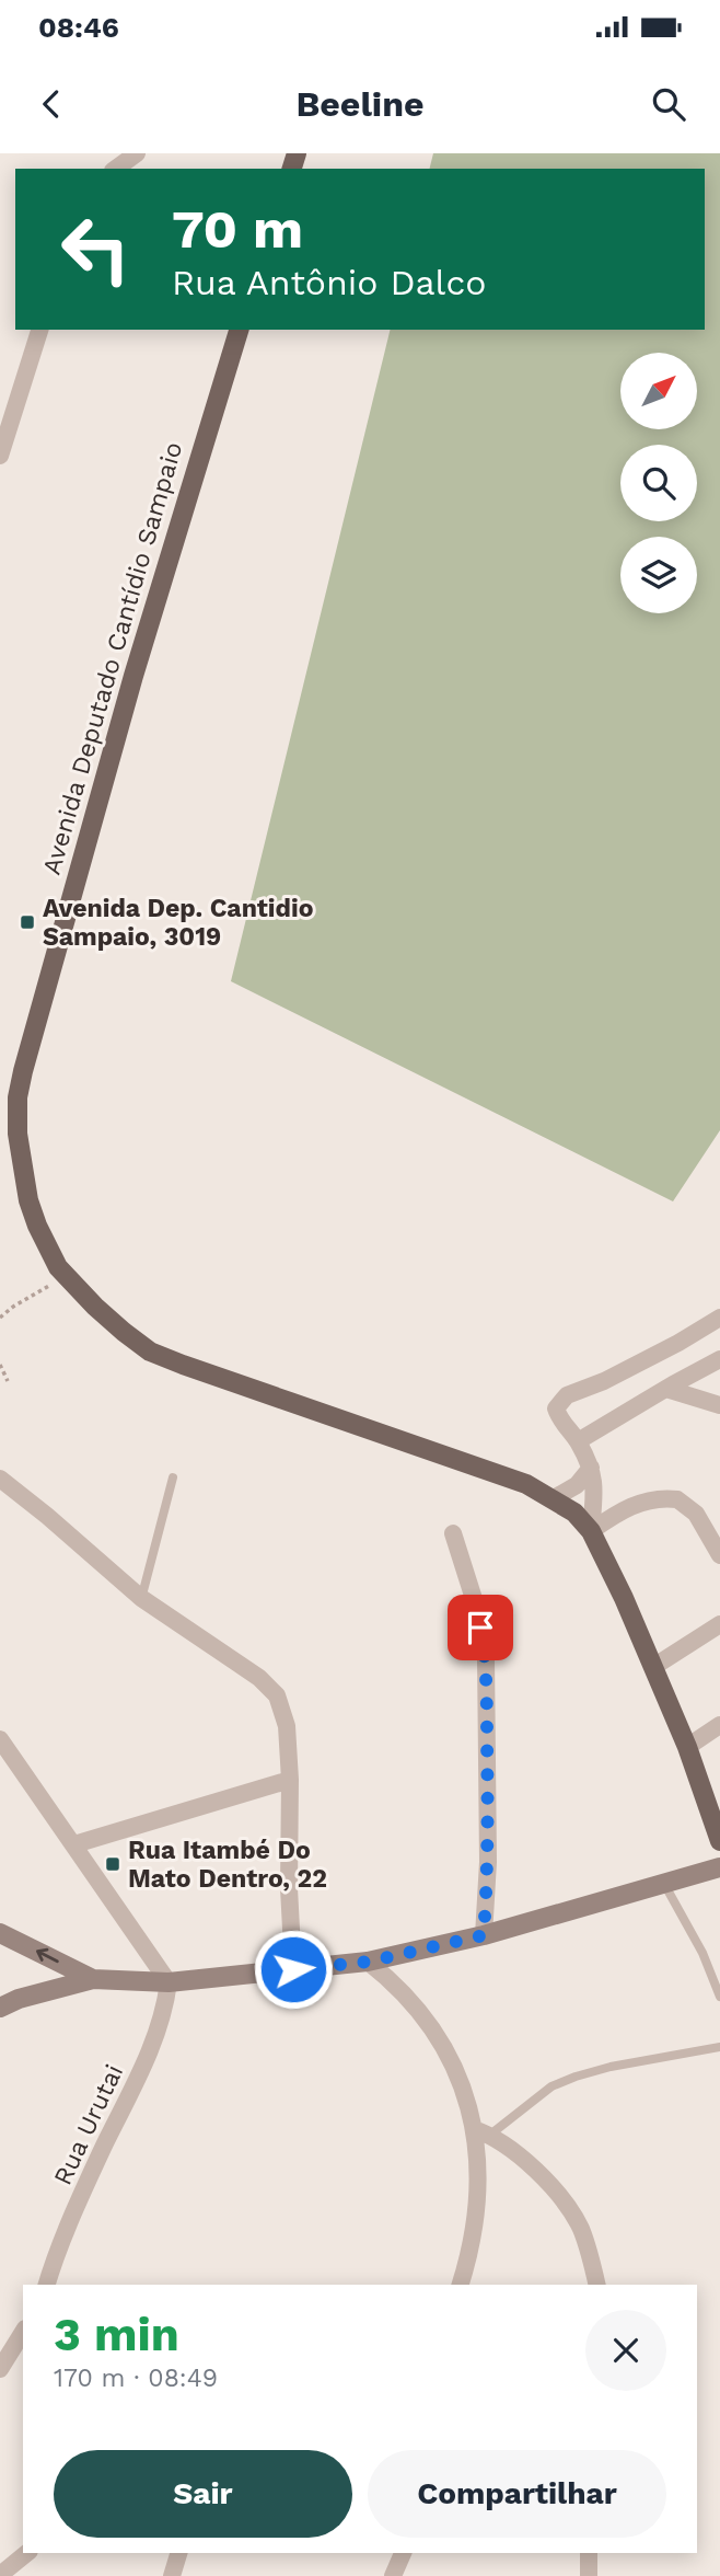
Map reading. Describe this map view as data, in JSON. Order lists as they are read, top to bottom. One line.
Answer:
{"streets":{"main road":["Avenida Deputado Cantídio Sampaio"],"street":["Rua Urutai"]},"places":{"transit":["Avenida Dep. Cantidio Sampaio, 3019","Rua Itambé Do Mato Dentro, 22"]},"north":"top right","page":{"status":"08:46","header":"Beeline","turn":["70 m","Rua Antônio Dalco"],"heading":["3 min","170 m · 08:49"],"buttons":["Sair","Compartilhar"]}}
